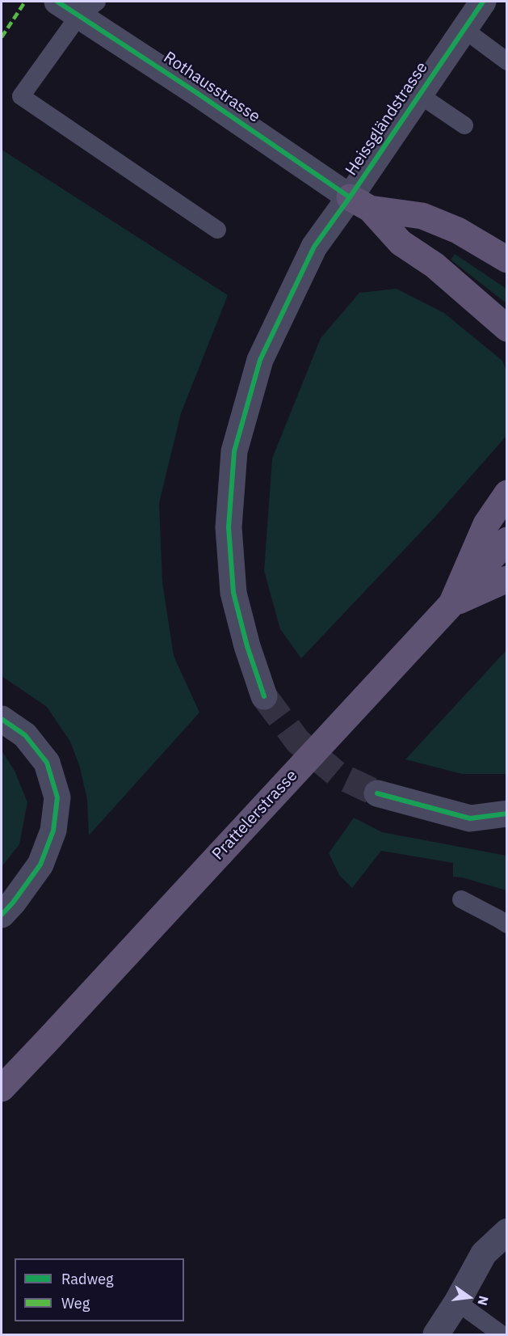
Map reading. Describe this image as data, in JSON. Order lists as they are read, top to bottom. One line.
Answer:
{"streets":{"main road":["Prattelerstrasse"],"street":["Rothausstrasse","Heissgländstrasse"]},"crossings":[["Rothausstrasse","Heissgländstrasse"]],"legend":["Radweg","Weg"],"north":"right"}
